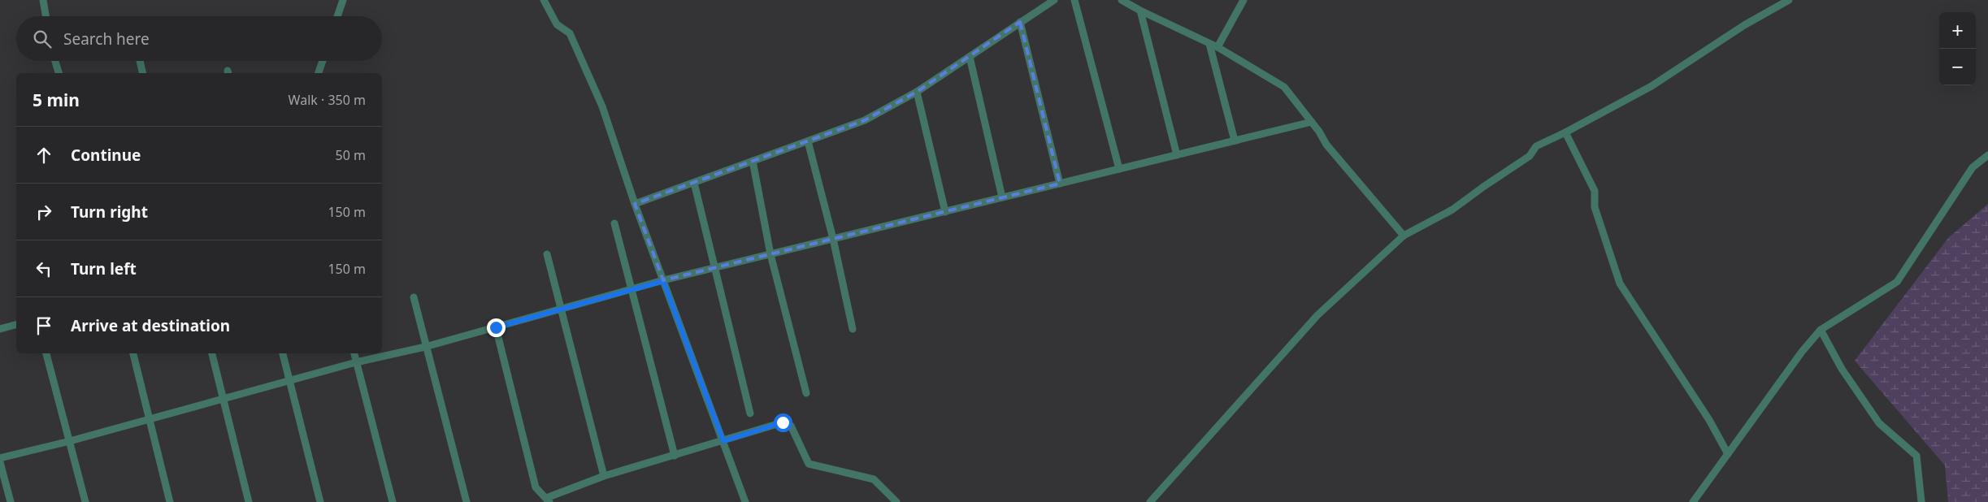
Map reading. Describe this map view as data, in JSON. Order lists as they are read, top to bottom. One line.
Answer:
{"page":{"map_buttons":["+","−"],"search":"Search here","heading":["5 min","Walk · 350 m"],"list":[["Continue","50 m"],["Turn right","150 m"],["Turn left","150 m"],"Arrive at destination"]}}
